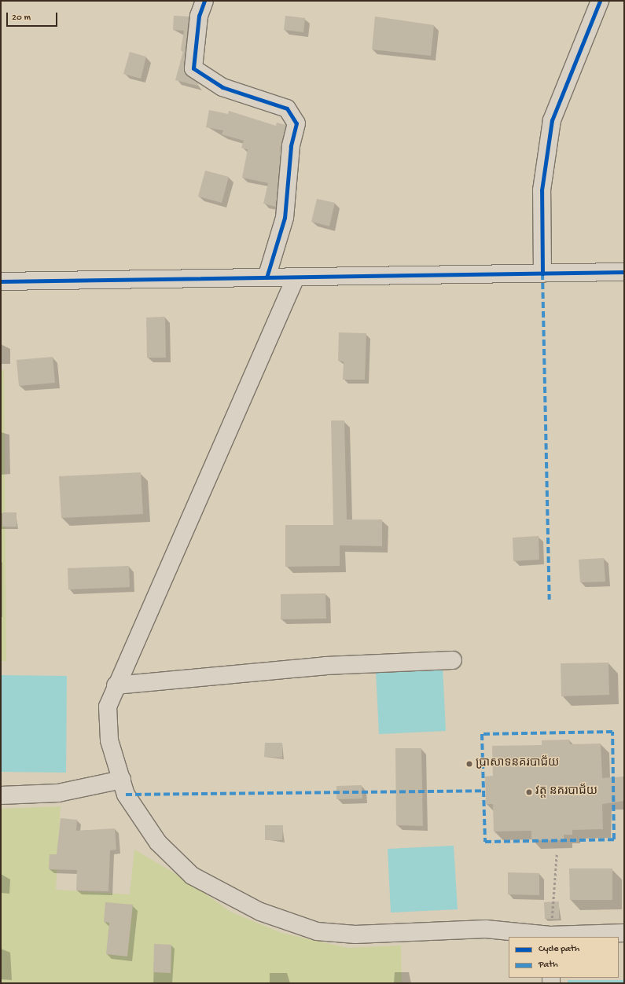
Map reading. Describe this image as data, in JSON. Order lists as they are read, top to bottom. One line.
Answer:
{"places":["ប្រាសាទនគរបាជ័យ","វត្ត នគរបាជ័យ"],"legend":["Cycle path","Path"],"scale_bar":"20 m"}
